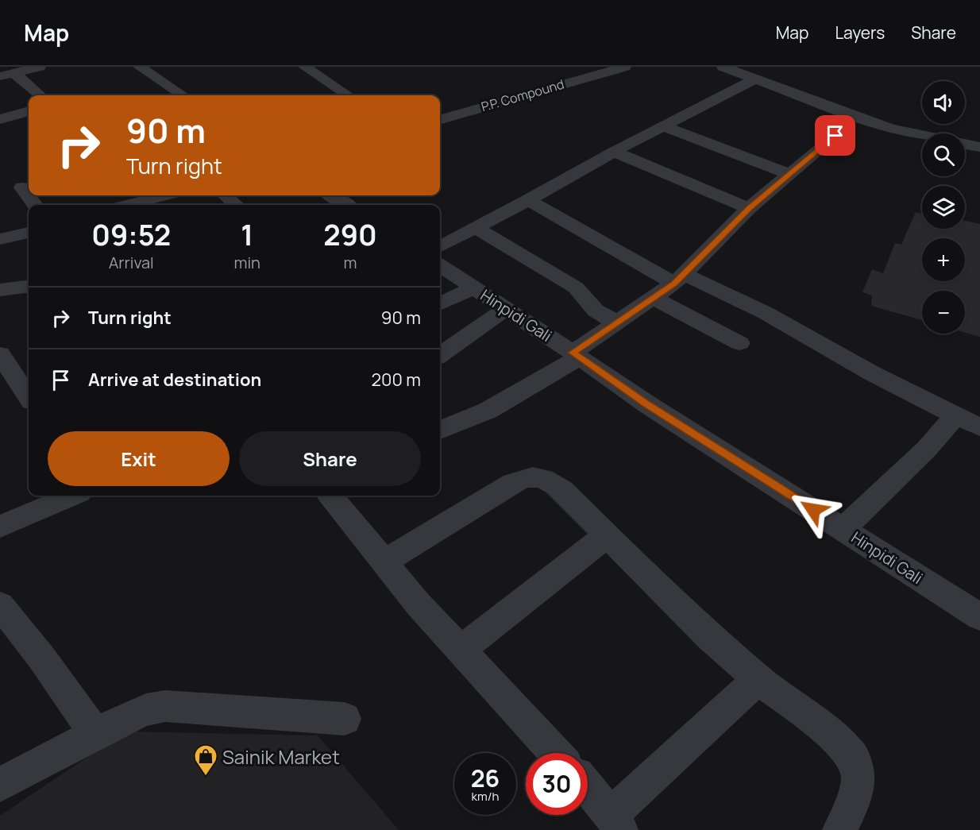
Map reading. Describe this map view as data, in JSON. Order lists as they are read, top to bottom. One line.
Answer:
{"streets":{"street":["P.P. Compound","Hinpidi Gali"]},"places":{"shop":["Sainik Market"]},"page":{"header":"Map","nav":["Map","Layers","Share"],"map_buttons":["+","−"],"turn":["90 m","Turn right"],"eta":["09:52","Arrival","1","min","290","m"],"list":[{"name":"Turn right","value":"90 m"},{"name":"Arrive at destination","value":"200 m"}],"buttons":["Exit","Share"],"speed":"26 km/h","limit":"30"}}
